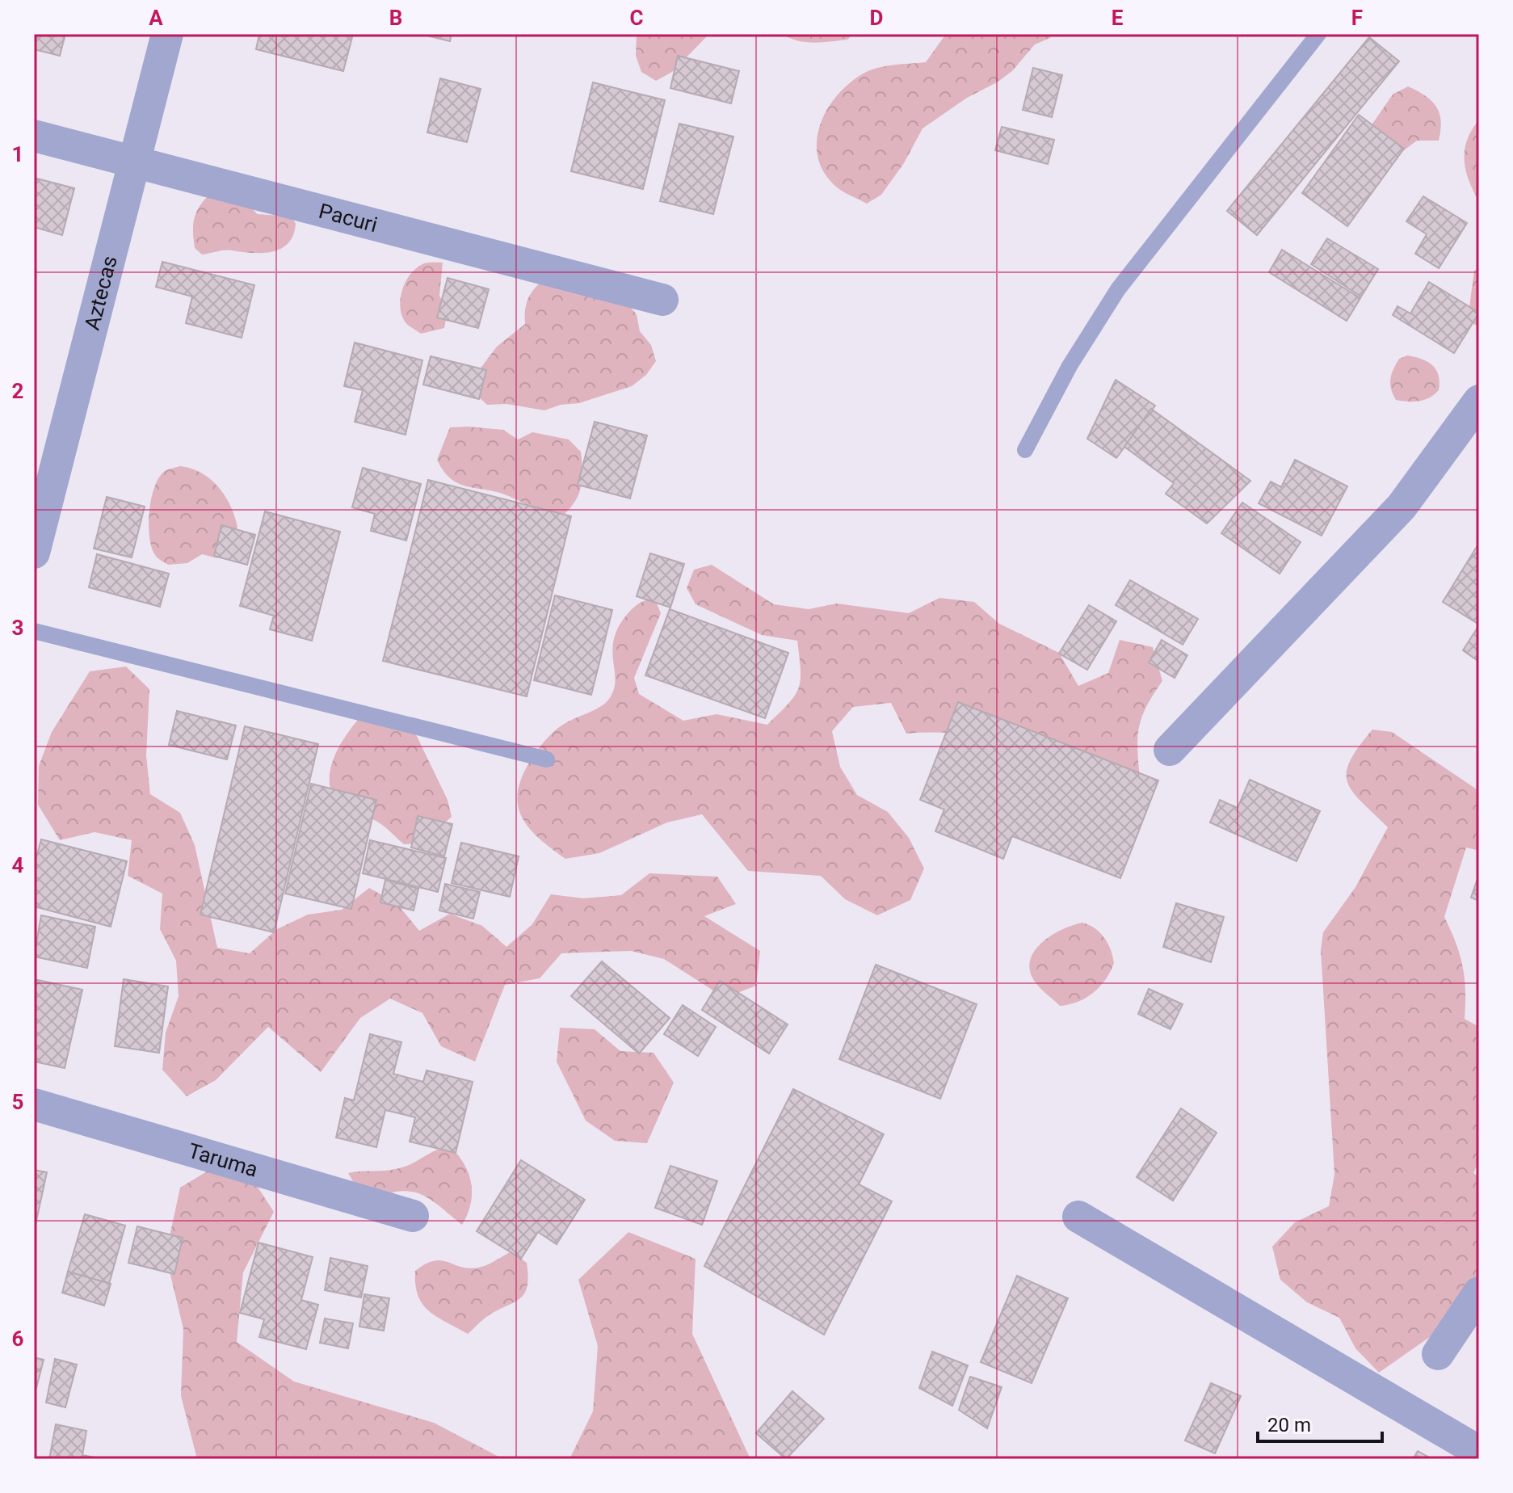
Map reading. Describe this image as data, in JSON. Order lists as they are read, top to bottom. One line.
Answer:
{"streets":{"street":["Pacuri","Aztecas","Taruma"]},"crossings":[["Pacuri","Aztecas"]],"scale_bar":"20 m","grid":{"columns":["A","B","C","D","E","F"],"rows":["1","2","3","4","5","6"]}}
